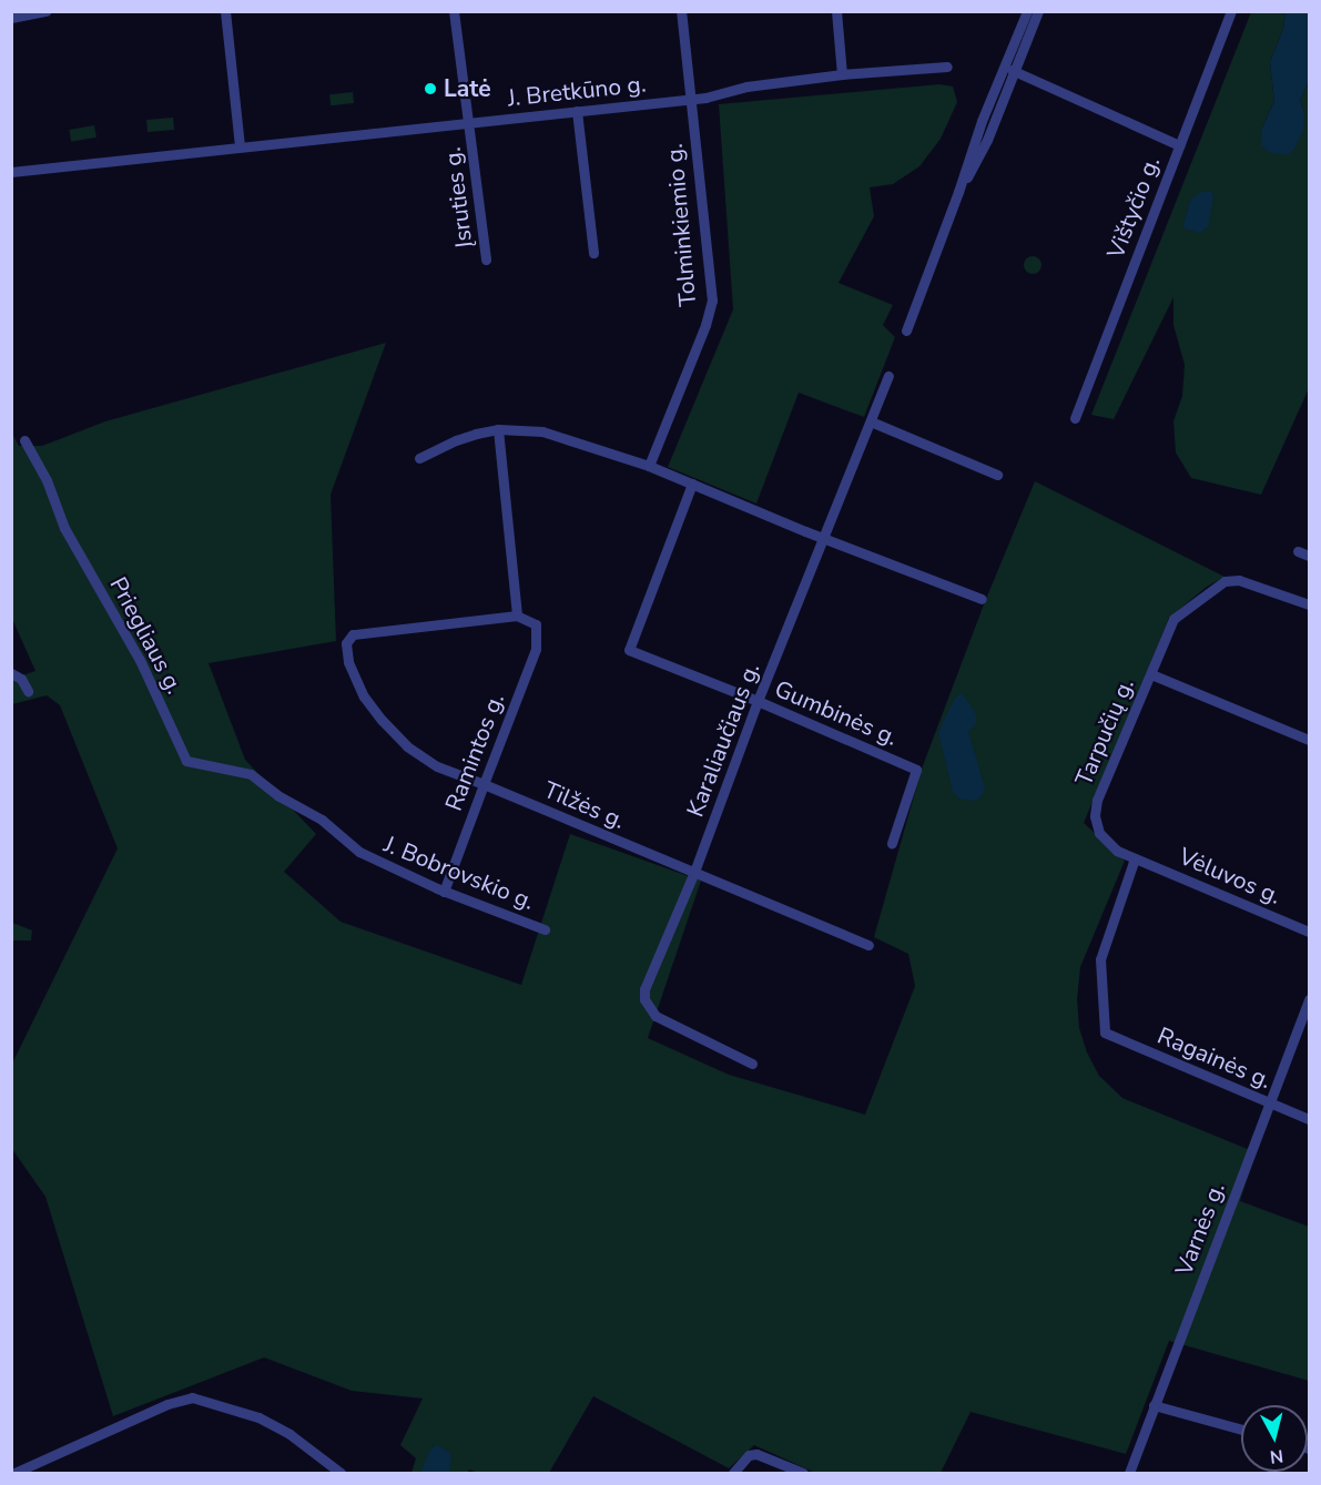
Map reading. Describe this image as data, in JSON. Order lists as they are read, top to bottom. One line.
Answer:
{"streets":{"street":["J. Bretkūno g.","Įsruties g.","Vištyčio g.","Tolminkiemio g.","Priegliaus g.","Gumbinės g.","Tarpučių g.","Karaliaučiaus g.","Ramintos g.","Tilžės g.","J. Bobrovskio g.","Vėluvos g.","Ragainės g.","Varnės g."]},"crossings":[["J. Bretkūno g.","Įsruties g."],["J. Bretkūno g.","Tolminkiemio g."],["Priegliaus g.","J. Bobrovskio g."],["Gumbinės g.","Karaliaučiaus g."],["Tarpučių g.","Vėluvos g."],["Tarpučių g.","Ragainės g."],["Karaliaučiaus g.","Tilžės g."],["Ramintos g.","Tilžės g."],["Ramintos g.","J. Bobrovskio g."],["Vėluvos g.","Ragainės g."],["Ragainės g.","Varnės g."]],"places":["Latė"],"north":"bottom"}
